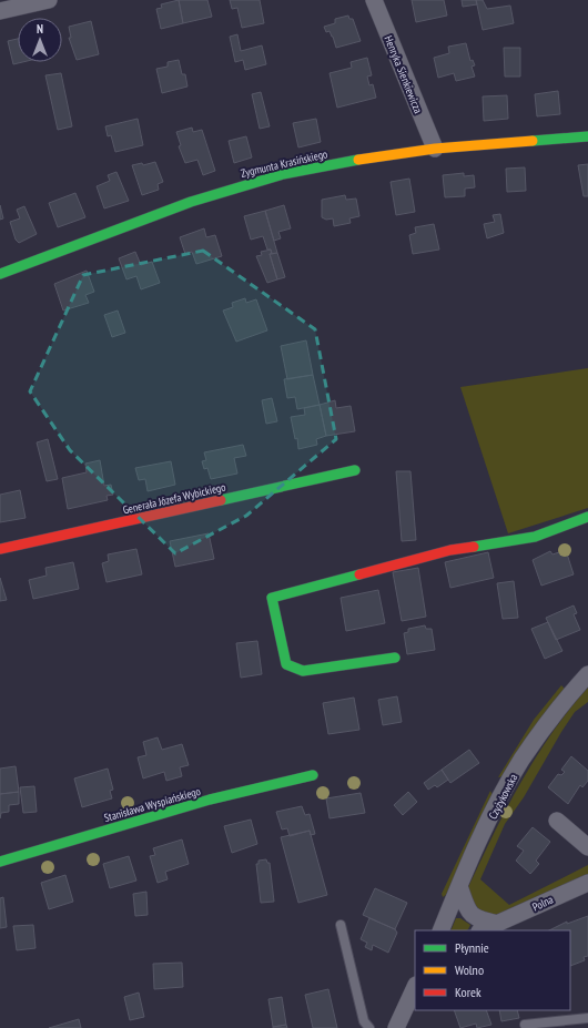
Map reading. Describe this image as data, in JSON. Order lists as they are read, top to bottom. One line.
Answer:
{"streets":{"street":["Henryka Sienkiewicza","Zygmunta Krasińskiego","Generała Józefa Wybickiego","Czyżykowska","Stanisława Wyspiańskiego","Polna"]},"crossings":[["Henryka Sienkiewicza","Zygmunta Krasińskiego"]],"legend":["Płynnie","Wolno","Korek"],"north":"top"}
